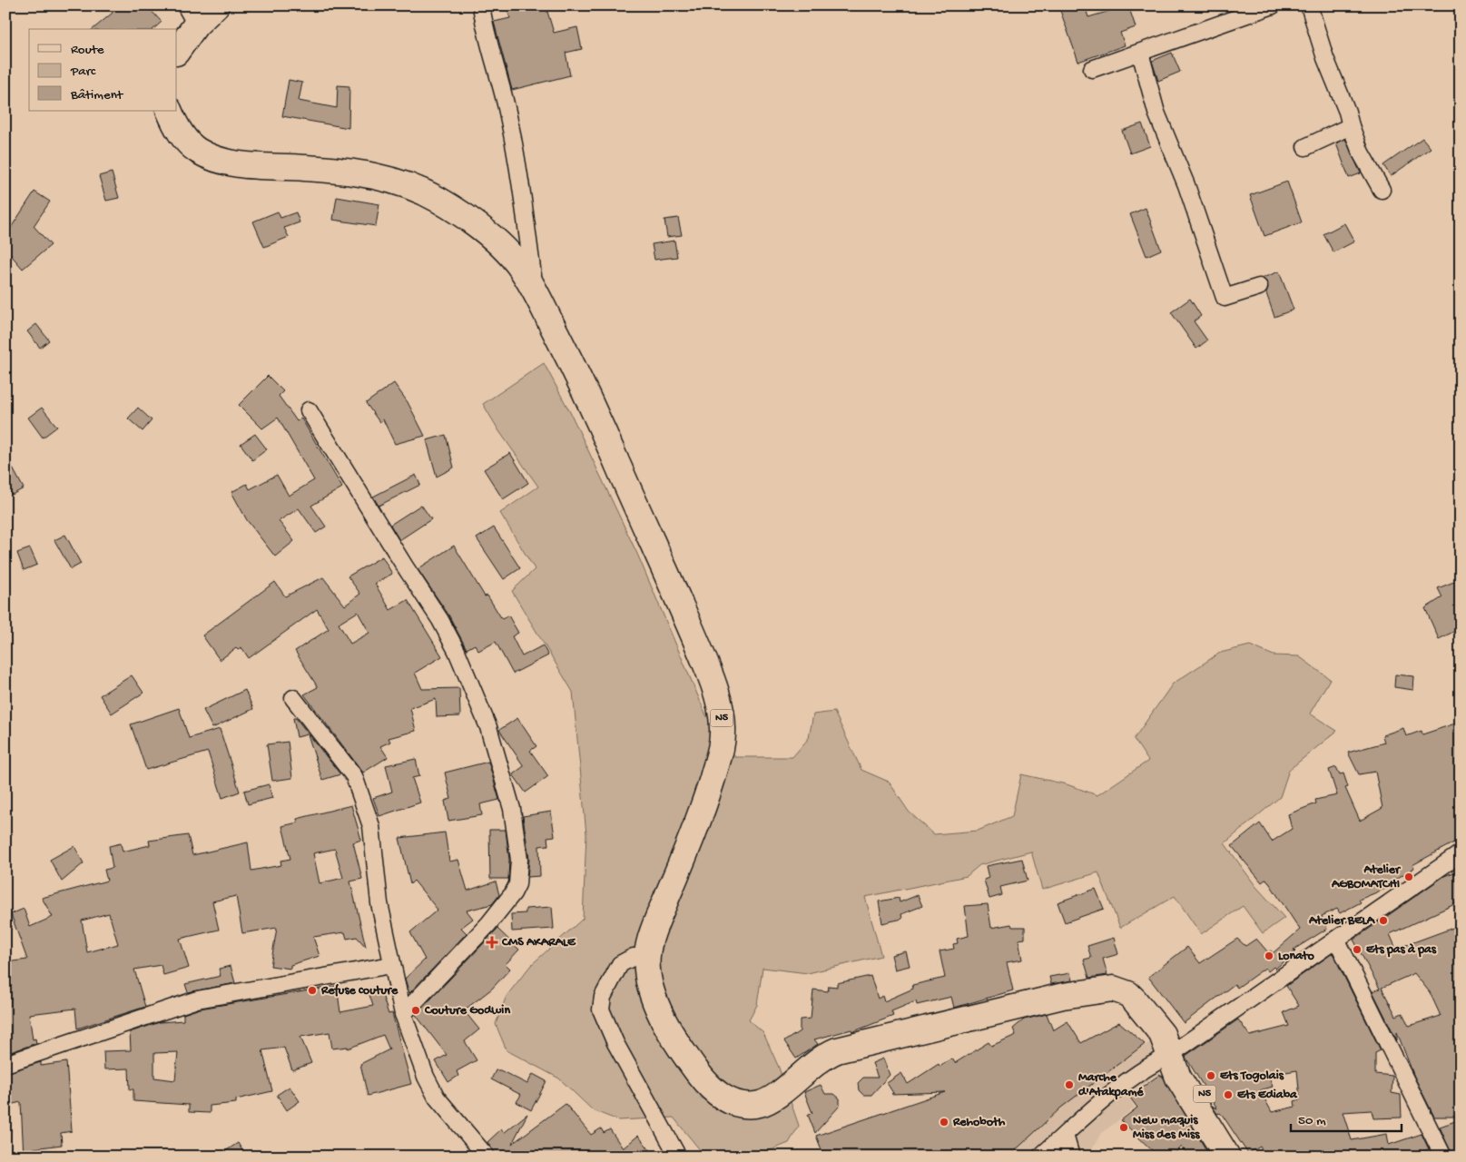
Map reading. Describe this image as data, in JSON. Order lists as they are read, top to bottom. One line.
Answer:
{"streets":{"main road":["N5"]},"places":{"other":["Atelier AGBOMATCHI","Atelier BELA","Ets pas à pas","Lonato","Refuse couture","Couture Godwin","Ets Togolais","Marche d'Atakpamé","Ets Ediaba","Rehoboth","New maquis Miss des Miss"],"health":["CMS AKARALE"]},"legend":["Route","Parc","Bâtiment"],"scale_bar":"50 m"}
